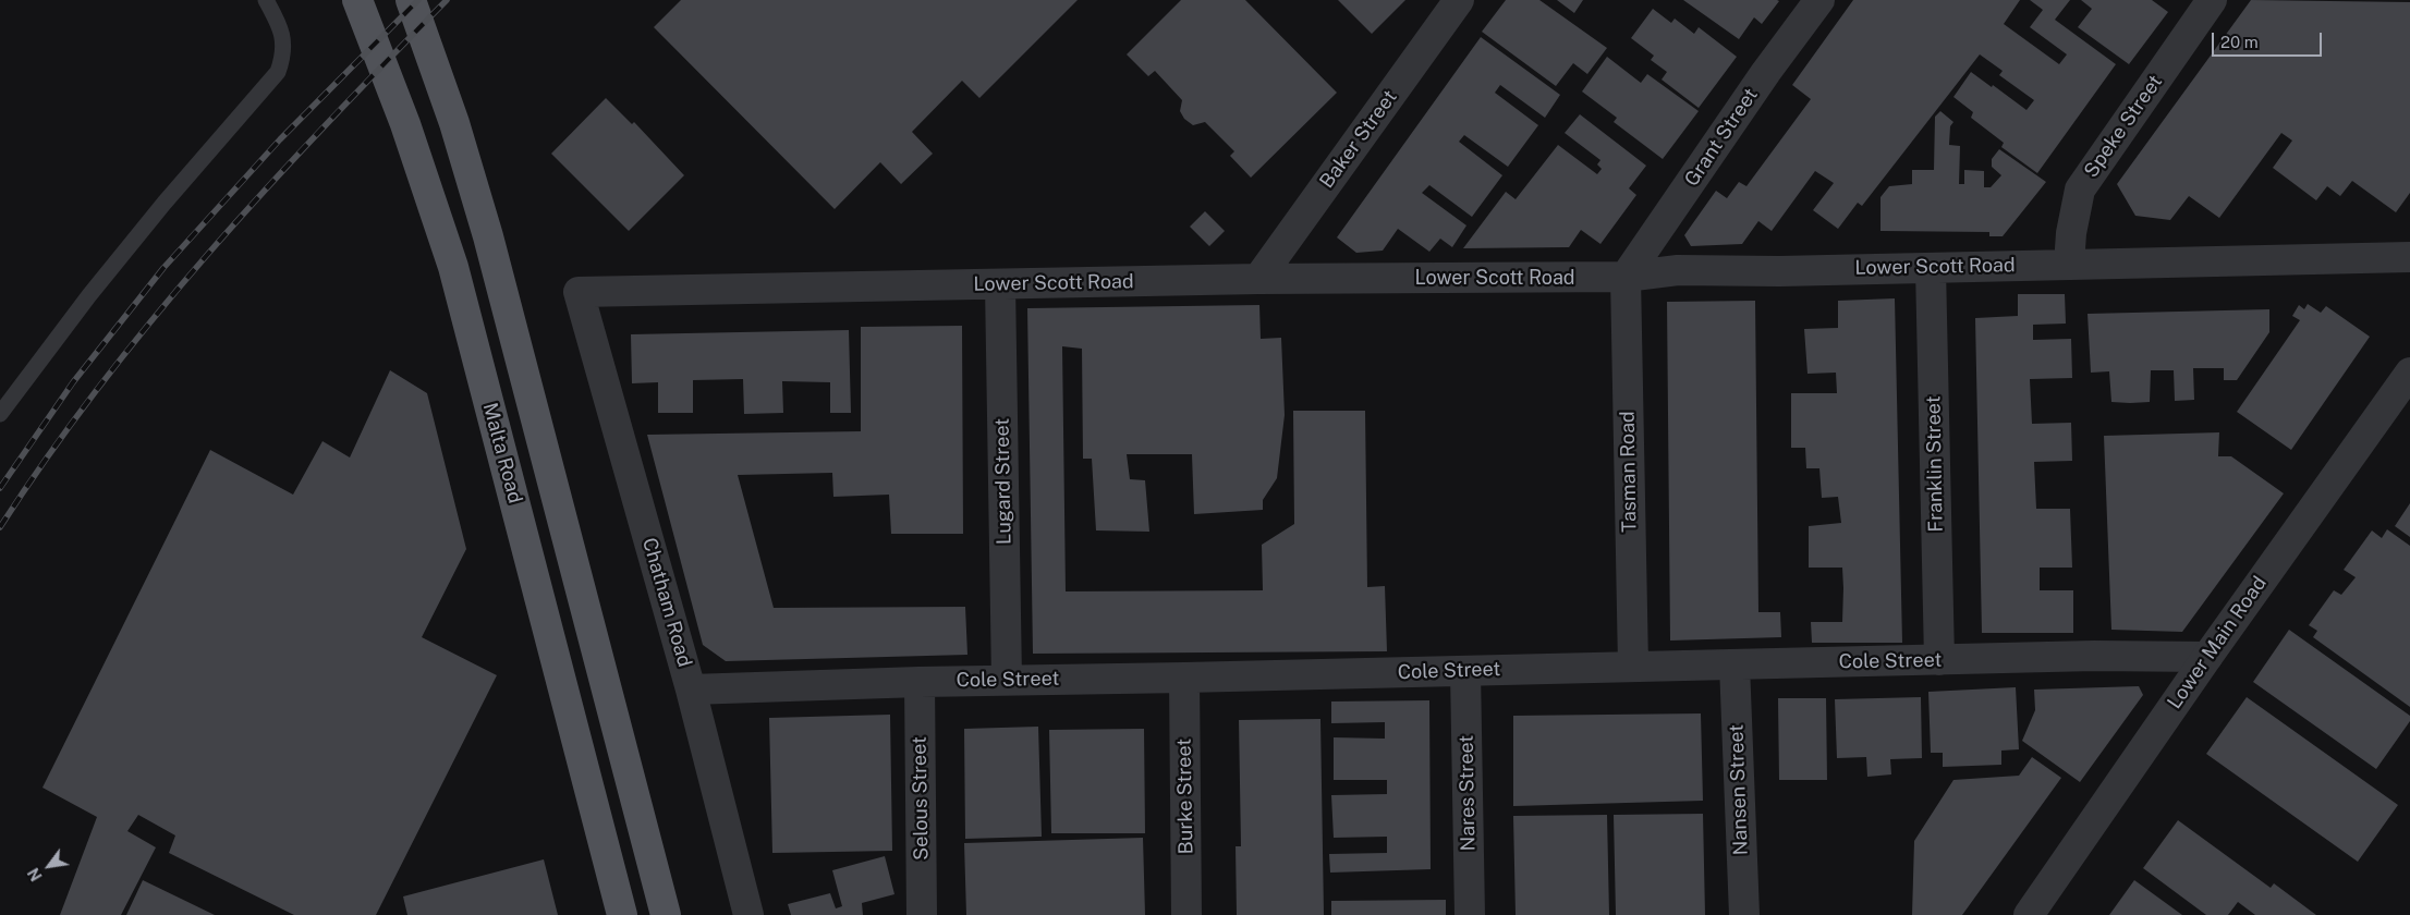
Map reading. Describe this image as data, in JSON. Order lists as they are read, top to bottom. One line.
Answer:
{"streets":{"main road":["Malta Road"],"street":["Speke Street","Grant Street","Baker Street","Lower Scott Road","Franklin Street","Tasman Road","Lugard Street","Chatham Road","Lower Main Road","Cole Street","Nansen Street","Nares Street","Burke Street","Selous Street"]},"crossings":[["Speke Street","Lower Scott Road"],["Grant Street","Lower Scott Road"],["Grant Street","Tasman Road"],["Baker Street","Lower Scott Road"],["Lower Scott Road","Franklin Street"],["Lower Scott Road","Tasman Road"],["Lower Scott Road","Lugard Street"],["Lower Scott Road","Chatham Road"],["Franklin Street","Cole Street"],["Tasman Road","Cole Street"],["Lugard Street","Cole Street"],["Chatham Road","Cole Street"],["Lower Main Road","Cole Street"],["Cole Street","Nansen Street"],["Cole Street","Nares Street"],["Cole Street","Burke Street"],["Cole Street","Selous Street"]],"scale_bar":"20 m","north":"bottom left"}
